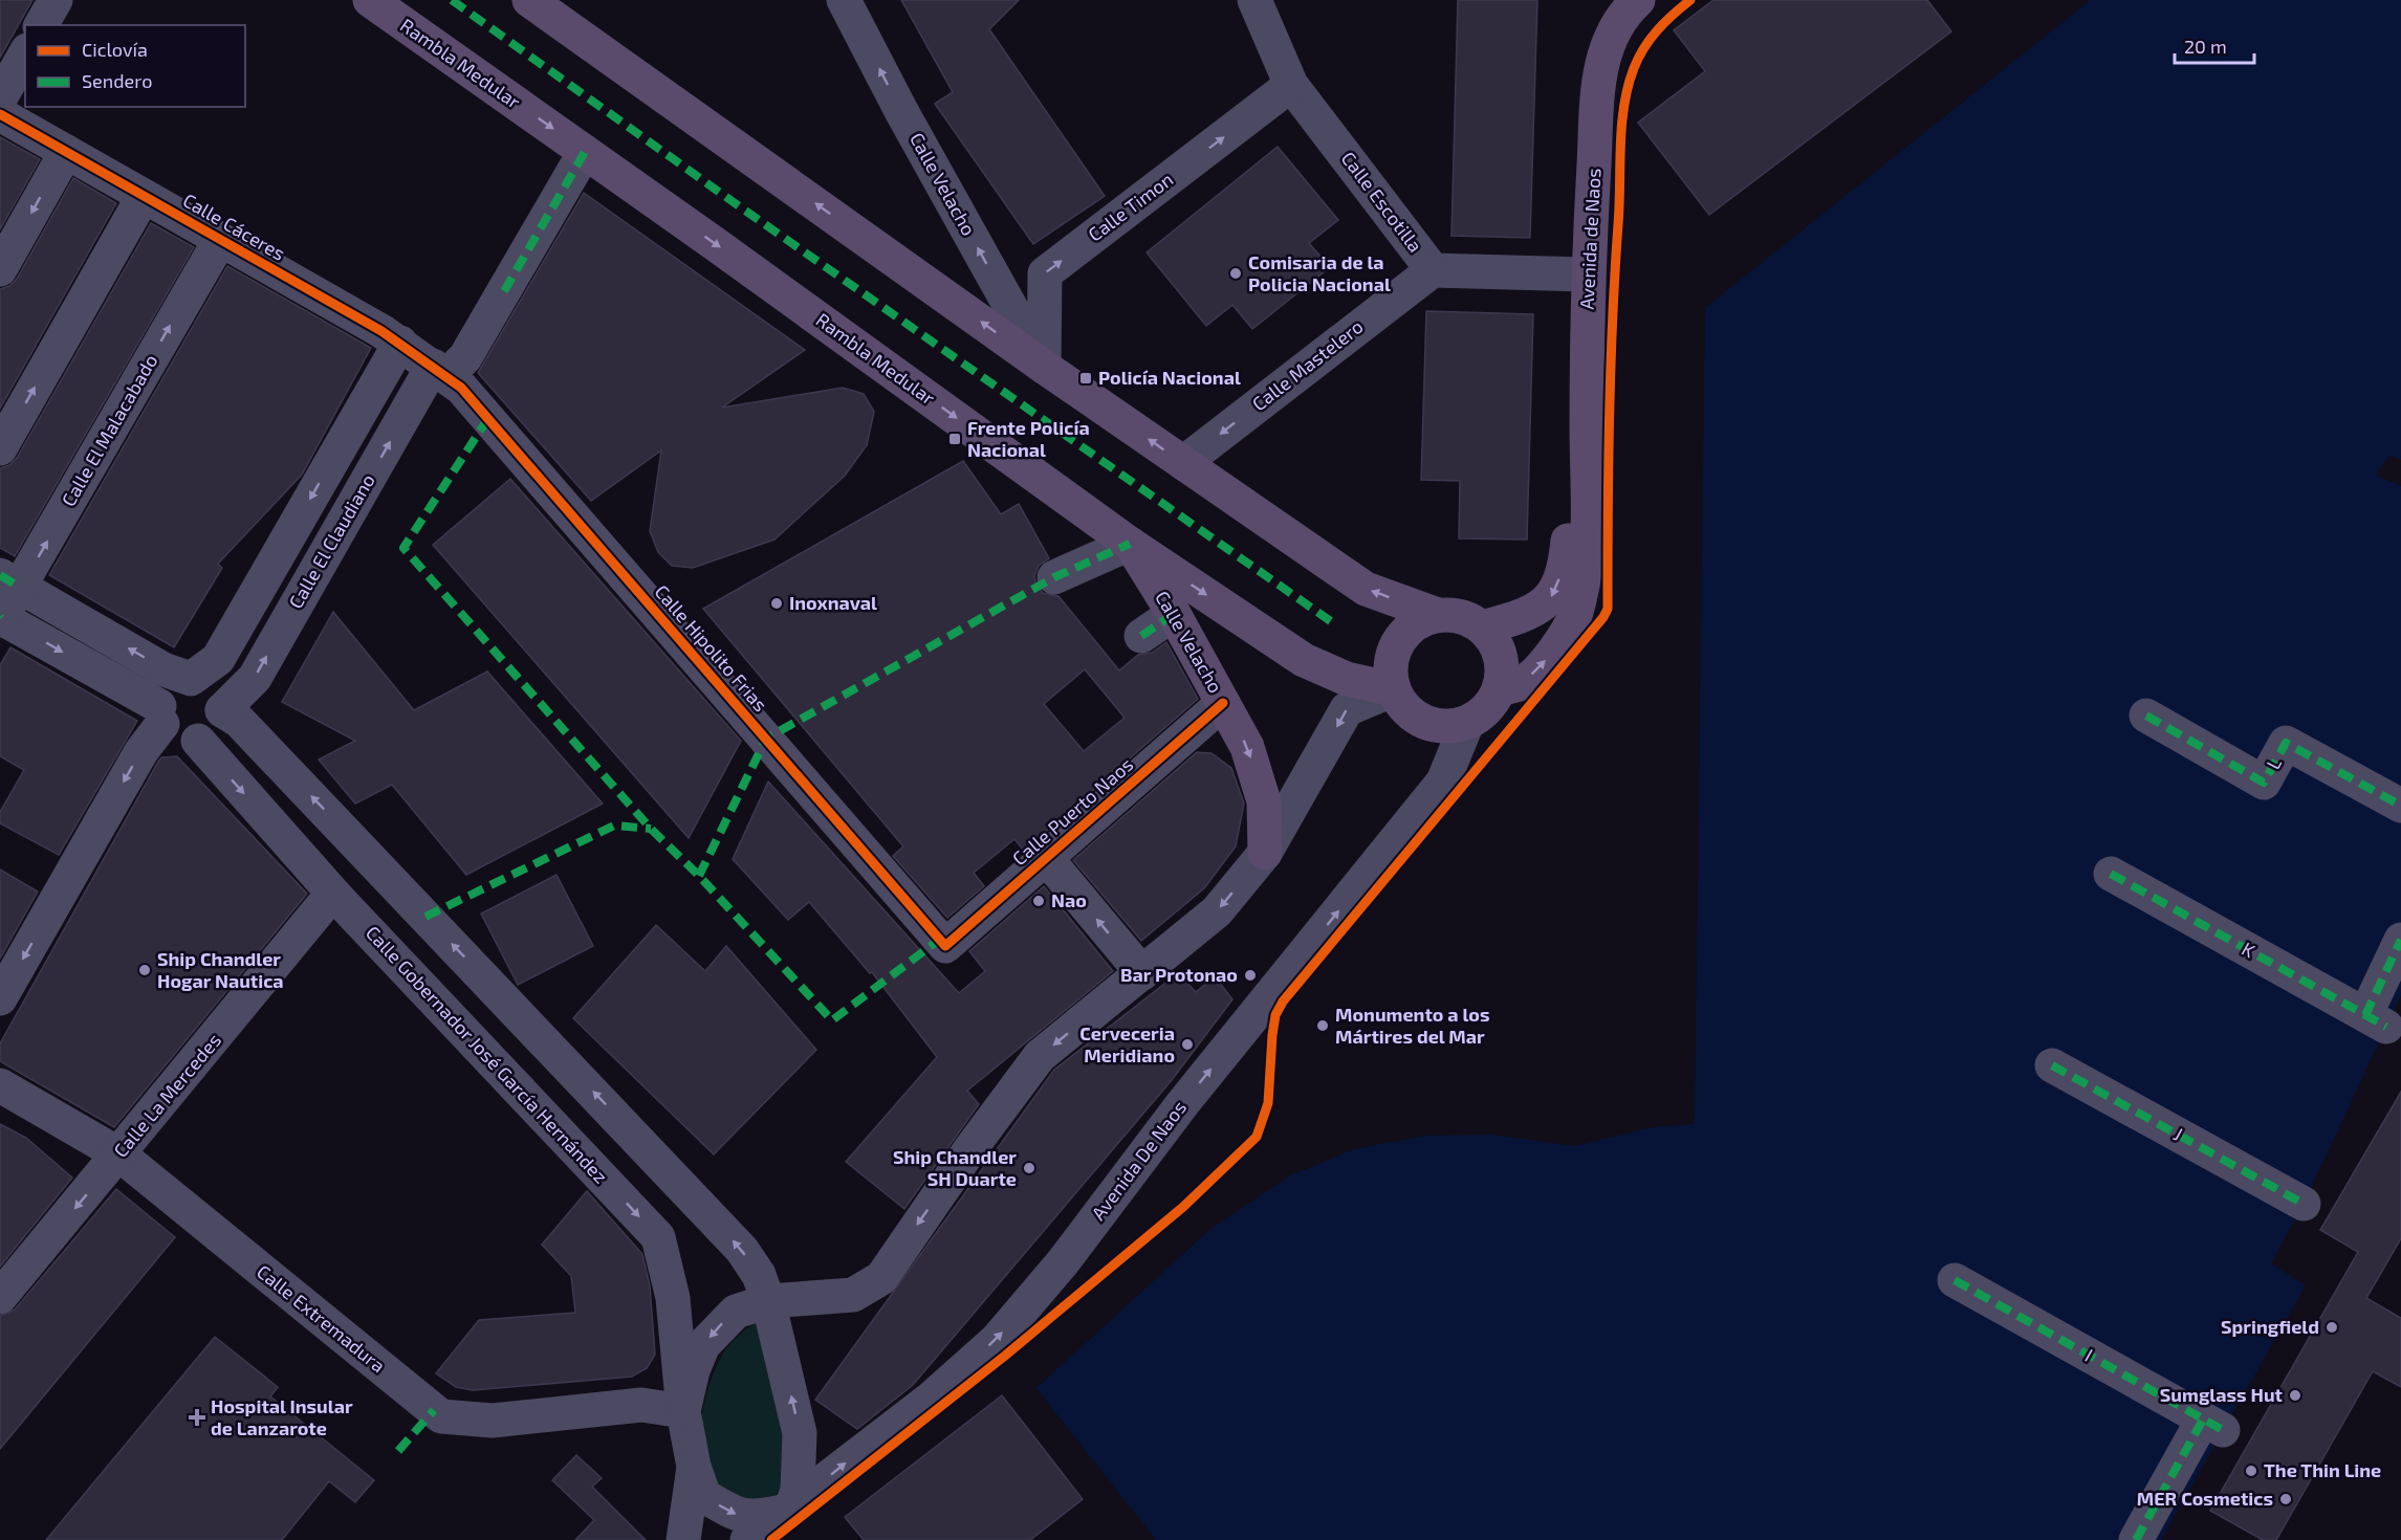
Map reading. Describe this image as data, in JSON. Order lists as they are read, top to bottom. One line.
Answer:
{"streets":{"main road":["Rambla Medular","Calle Velacho","Avenida de Naos"],"street":["Calle Escotilla","Calle Timon","Calle Cáceres","Calle Mastelero","Calle El Malacabado","Calle El Claudiano","Calle Hipolito Frias","L","Calle Puerto Naos","K","Calle Gobernador José García Hernández","Calle La Mercedes","J","Avenida De Naos","Calle Extremadura","I"]},"crossings":[["Rambla Medular","Calle Velacho"],["Rambla Medular","Avenida de Naos"],["Rambla Medular","Calle El Claudiano"],["Rambla Medular","Avenida De Naos"],["Calle Velacho","Calle Timon"],["Calle Velacho","Calle Puerto Naos"],["Calle Escotilla","Calle Timon"],["Calle Escotilla","Avenida de Naos"],["Calle Escotilla","Calle Mastelero"],["Calle Cáceres","Calle El Malacabado"],["Calle Cáceres","Calle El Claudiano"],["Calle Cáceres","Calle Hipolito Frias"],["Avenida de Naos","Avenida De Naos"],["Calle El Claudiano","Calle Hipolito Frias"],["Calle El Claudiano","Calle Gobernador José García Hernández"],["Calle Hipolito Frias","Calle Puerto Naos"],["Calle Gobernador José García Hernández","Calle La Mercedes"],["Calle Gobernador José García Hernández","Calle Extremadura"],["Calle La Mercedes","Calle Extremadura"]],"one_way":["Calle Timon","Calle Mastelero","Calle La Mercedes"],"places":{"other":["Comisaria de la Policia Nacional","Inoxnaval","Nao","Ship Chandler Hogar Nautica","Bar Protonao","Monumento a los Mártires del Mar","Cerveceria Meridiano","Ship Chandler SH Duarte","Springfield","Sumglass Hut","The Thin Line","MER Cosmetics"],"transit":["Policía Nacional","Frente Policía Nacional"],"health":["Hospital Insular de Lanzarote"]},"legend":["Ciclovía","Sendero"],"scale_bar":"20 m"}
